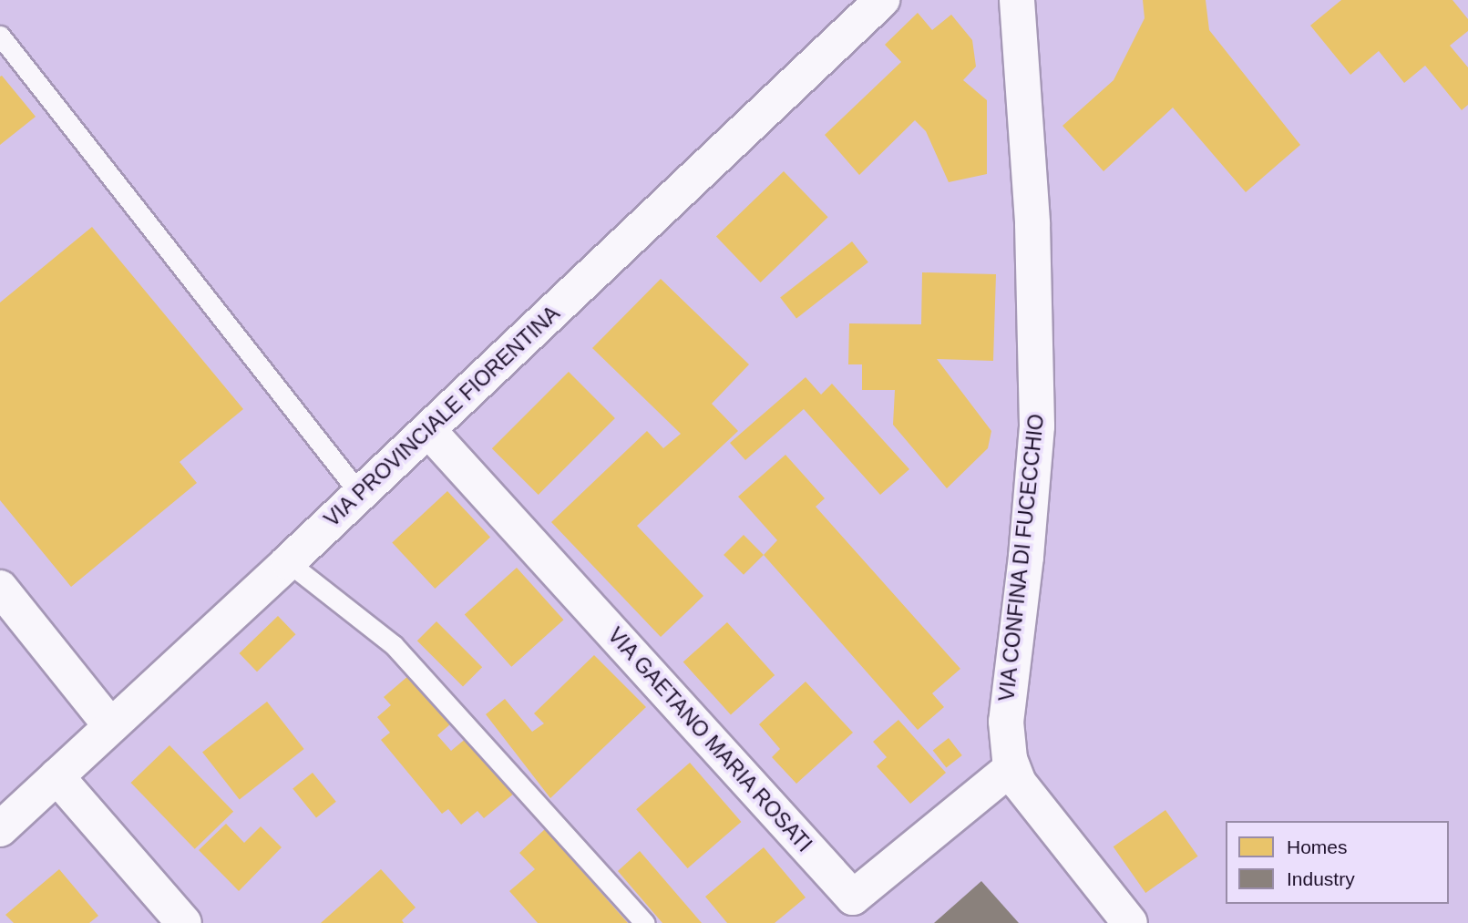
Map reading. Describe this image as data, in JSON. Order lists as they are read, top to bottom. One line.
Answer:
{"streets":{"street":["VIA PROVINCIALE FIORENTINA","VIA CONFINA DI FUCECCHIO","VIA GAETANO MARIA ROSATI"]},"crossings":[["VIA PROVINCIALE FIORENTINA","VIA GAETANO MARIA ROSATI"],["VIA CONFINA DI FUCECCHIO","VIA GAETANO MARIA ROSATI"]],"legend":["Homes","Industry"]}
